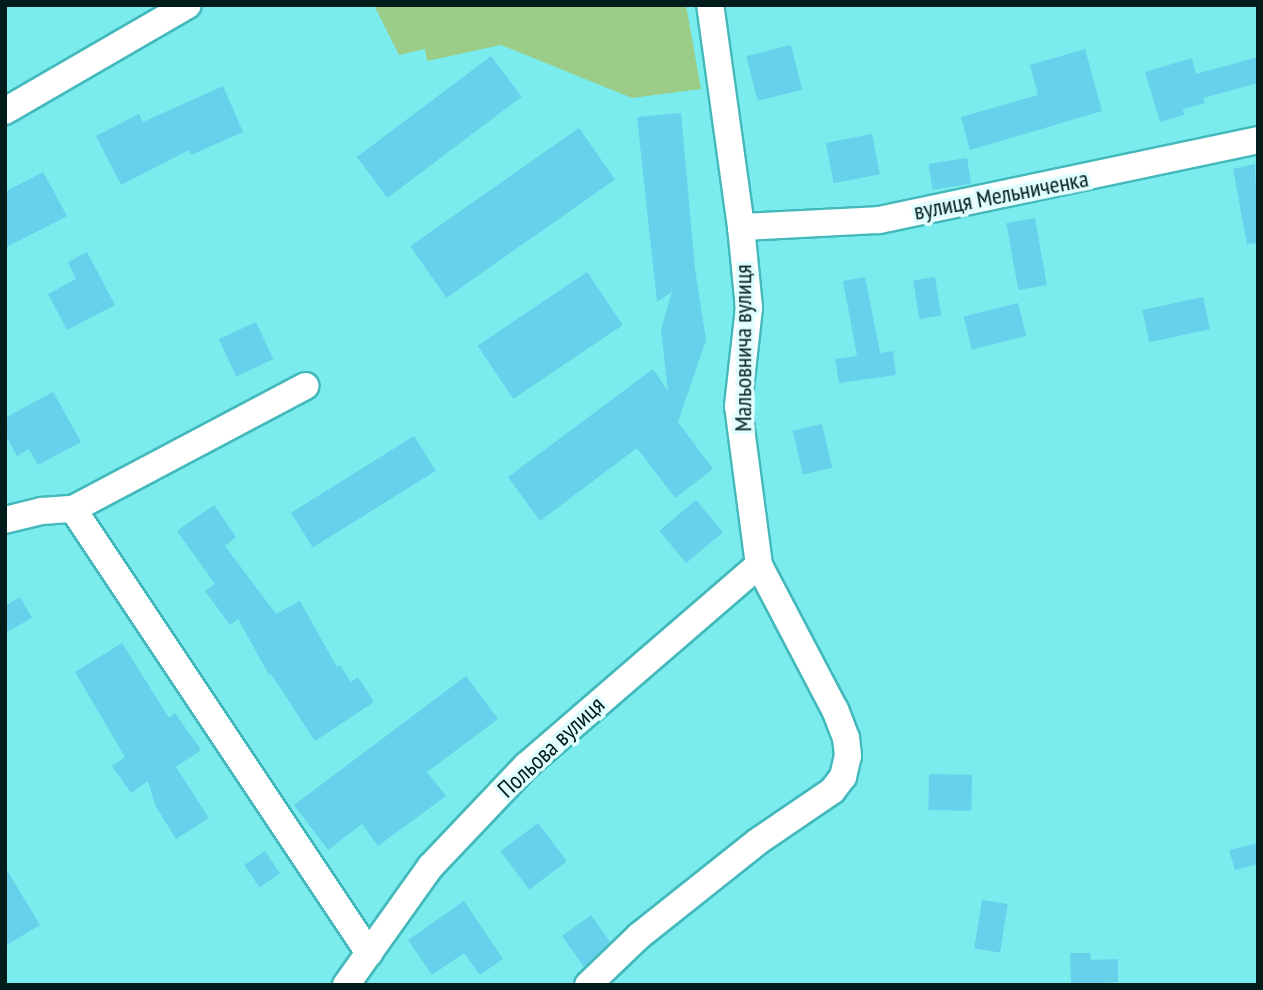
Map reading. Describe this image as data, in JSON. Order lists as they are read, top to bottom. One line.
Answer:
{"streets":{"street":["вулиця Мельниченка","Мальовнича вулиця","Польова вулиця"]},"crossings":[["вулиця Мельниченка","Мальовнича вулиця"],["Мальовнича вулиця","Польова вулиця"]]}
